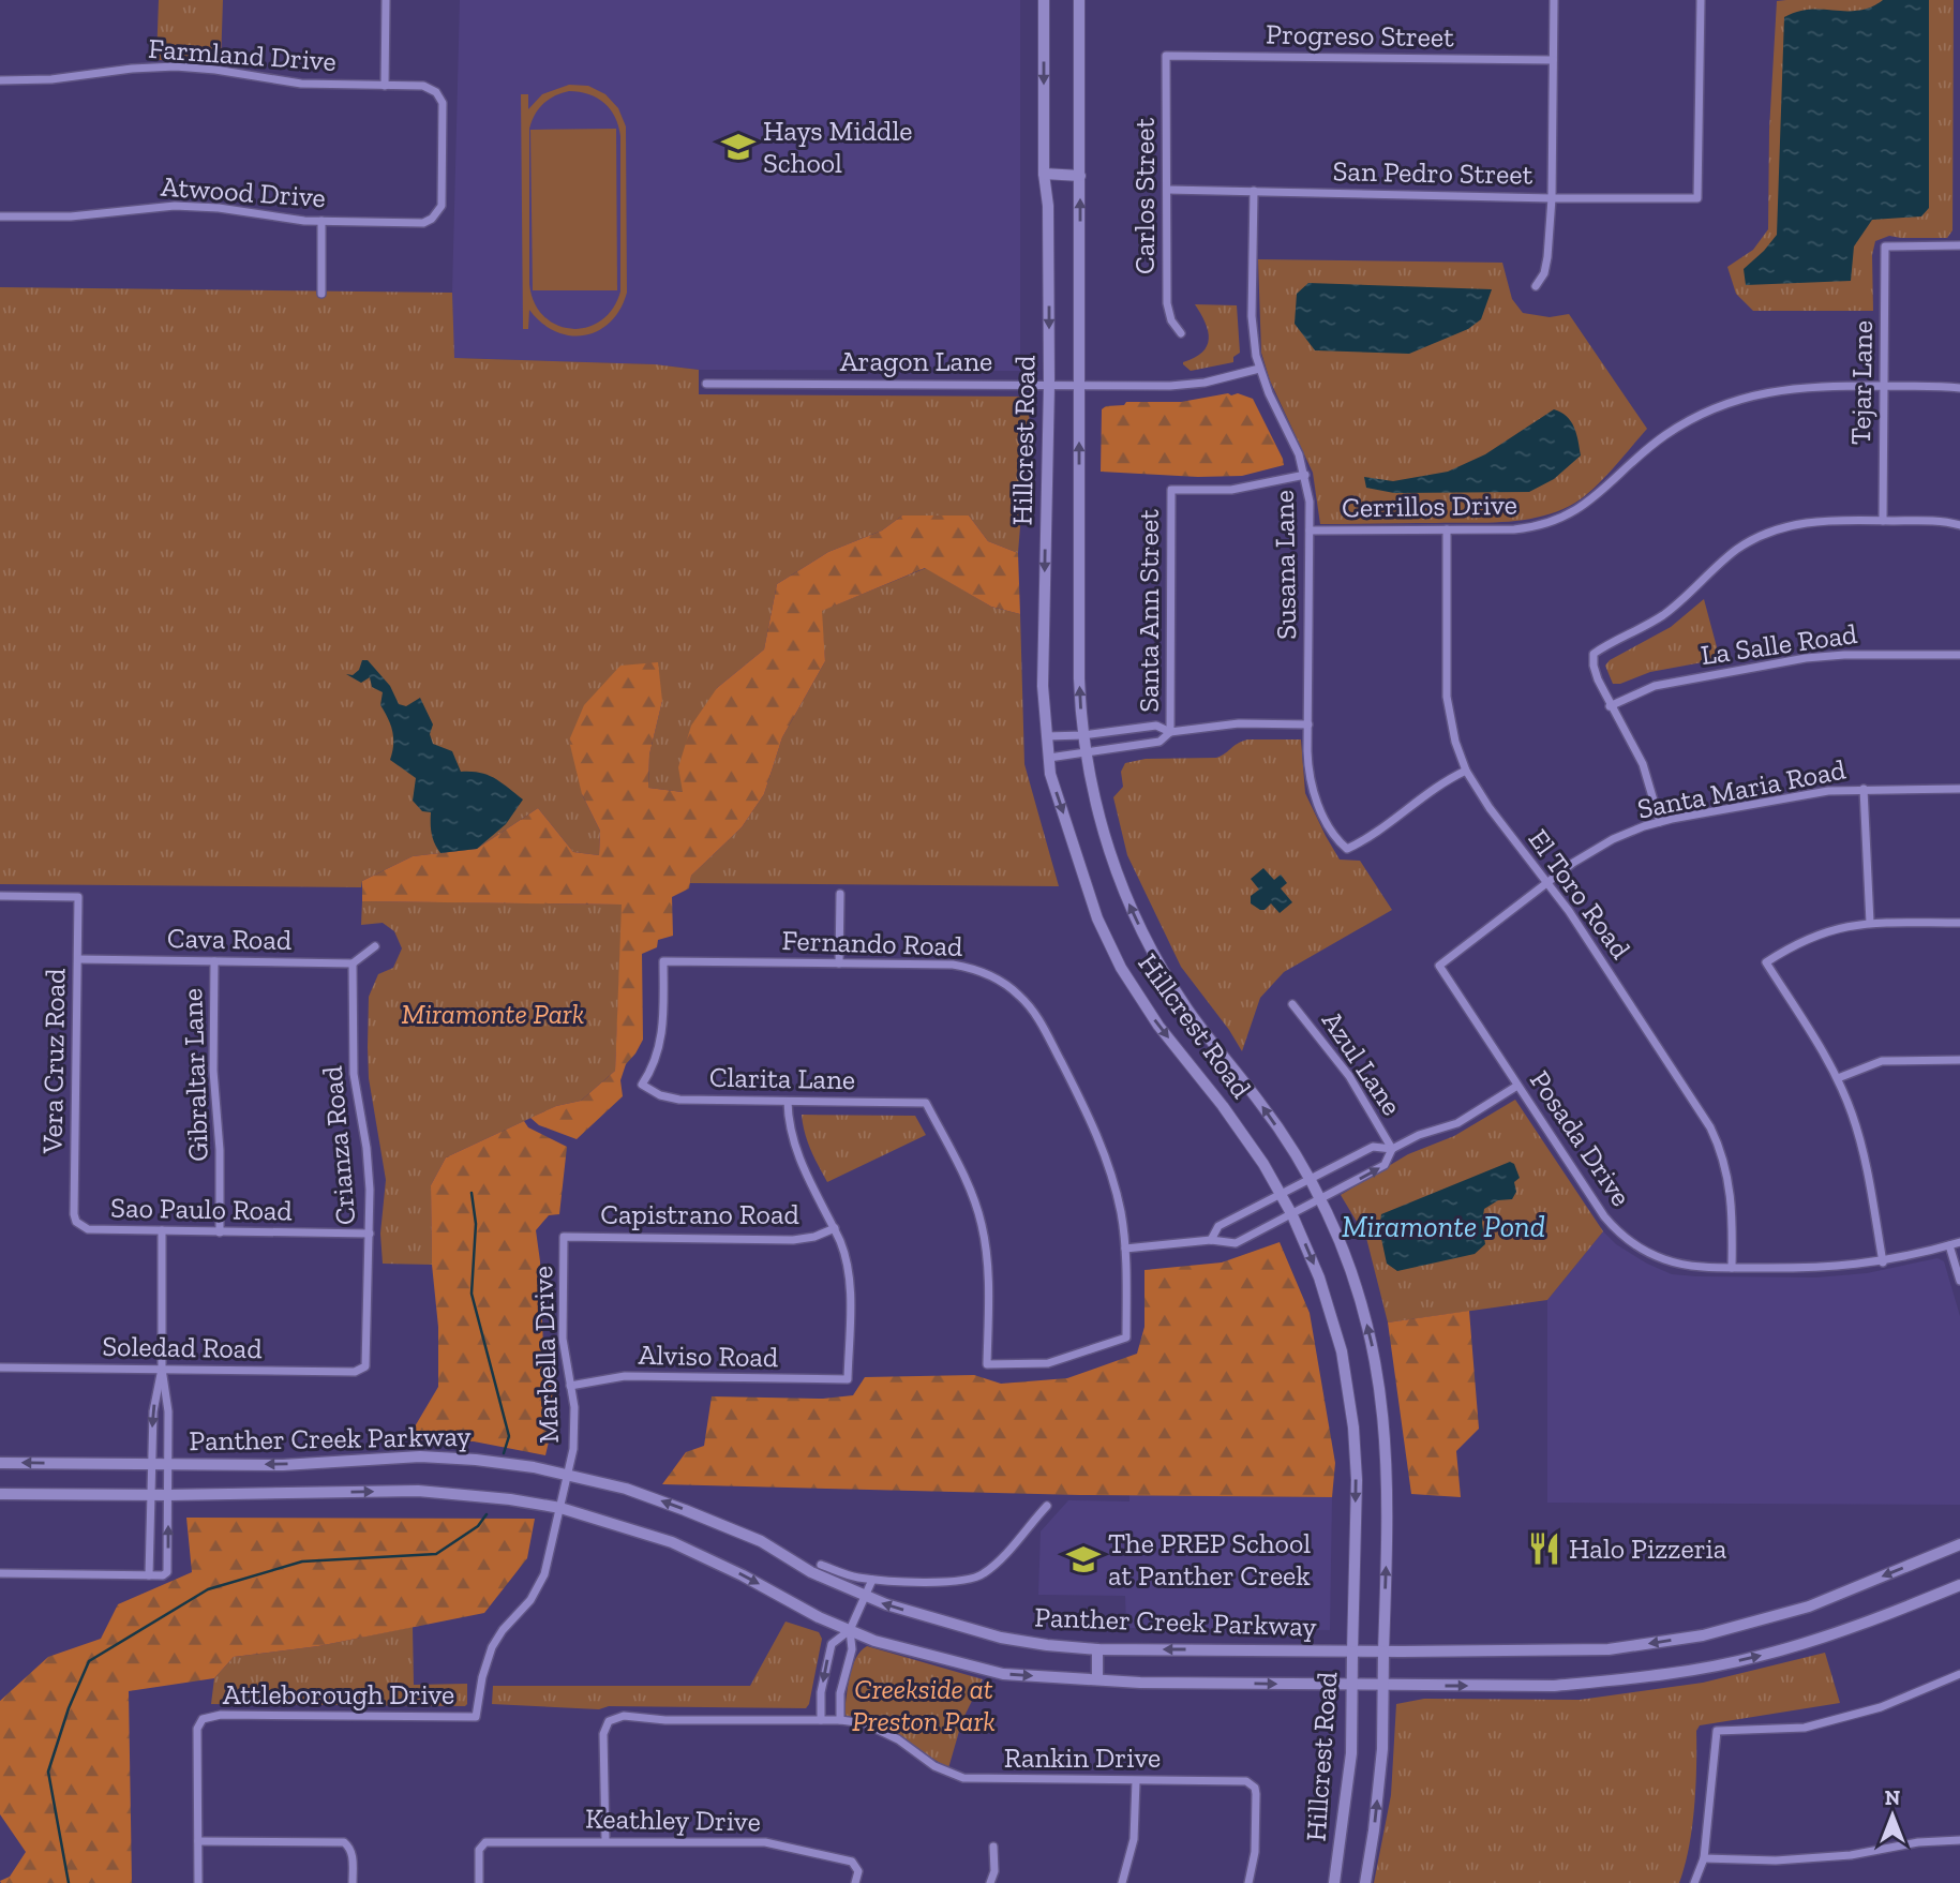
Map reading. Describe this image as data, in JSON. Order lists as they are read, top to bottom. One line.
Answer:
{"streets":{"main road":["Hillcrest Road","Panther Creek Parkway"],"street":["Progreso Street","Farmland Drive","San Pedro Street","Atwood Drive","Carlos Street","Aragon Lane","Tejar Lane","Cerrillos Drive","Susana Lane","Santa Ann Street","La Salle Road","Santa Maria Road","El Toro Road","Cava Road","Fernando Road","Vera Cruz Road","Azul Lane","Gibraltar Lane","Clarita Lane","Posada Drive","Crianza Road","Sao Paulo Road","Capistrano Road","Soledad Road","Marbella Drive","Alviso Road","Attleborough Drive","Rankin Drive","Keathley Drive"]},"crossings":[["Progreso Street","Carlos Street"],["Farmland Drive","Atwood Drive"],["San Pedro Street","Carlos Street"],["San Pedro Street","Susana Lane"],["Aragon Lane","Hillcrest Road"],["Aragon Lane","Susana Lane"],["Tejar Lane","Cerrillos Drive"],["Hillcrest Road","Panther Creek Parkway"],["Cerrillos Drive","Susana Lane"],["Cerrillos Drive","El Toro Road"],["Susana Lane","Santa Ann Street"],["Susana Lane","El Toro Road"],["Santa Maria Road","El Toro Road"],["Santa Maria Road","Posada Drive"],["El Toro Road","Posada Drive"],["Cava Road","Vera Cruz Road"],["Cava Road","Gibraltar Lane"],["Cava Road","Crianza Road"],["Fernando Road","Clarita Lane"],["Vera Cruz Road","Sao Paulo Road"],["Gibraltar Lane","Sao Paulo Road"],["Crianza Road","Sao Paulo Road"],["Crianza Road","Soledad Road"],["Capistrano Road","Marbella Drive"],["Capistrano Road","Alviso Road"],["Marbella Drive","Alviso Road"],["Marbella Drive","Panther Creek Parkway"],["Marbella Drive","Attleborough Drive"],["Rankin Drive","Keathley Drive"]],"water":["Miramonte Pond"],"parks":["Miramonte Park","Creekside at Preston Park"],"places":{"school or university":["Hays Middle School","The PREP School at Panther Creek"],"restaurant":["Halo Pizzeria"]},"north":"top"}
